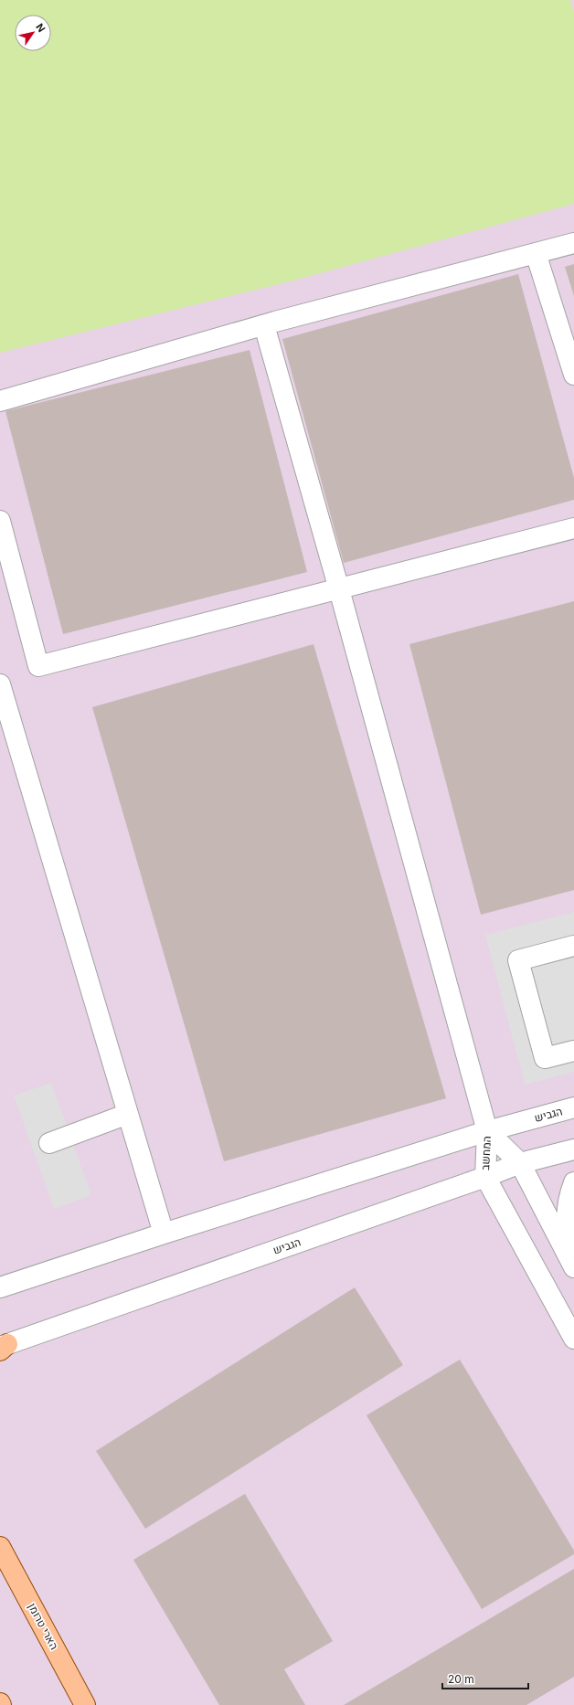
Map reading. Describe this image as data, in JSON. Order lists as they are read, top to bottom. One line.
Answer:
{"streets":{"main road":["הארי טרומן"],"street":["הגביש","המחשב"]},"crossings":[["הגביש","המחשב"]],"scale_bar":"20 m","north":"top right"}
